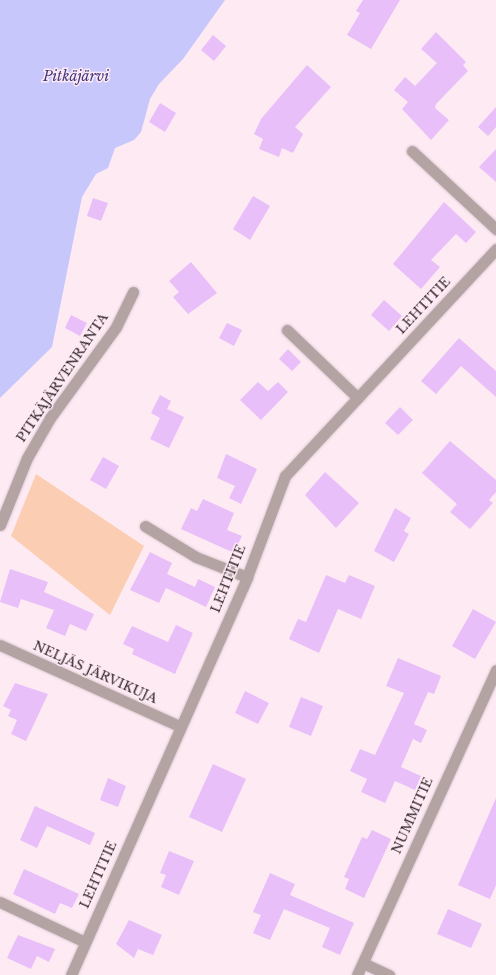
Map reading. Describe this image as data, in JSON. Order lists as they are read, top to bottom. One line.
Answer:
{"streets":{"street":["LEHTITIE","PITKÄJÄRVENRANTA","NELJÄS JÄRVIKUJA","NUMMITIE"]},"crossings":[["LEHTITIE","NELJÄS JÄRVIKUJA"]],"water":["Pitkäjärvi"]}
